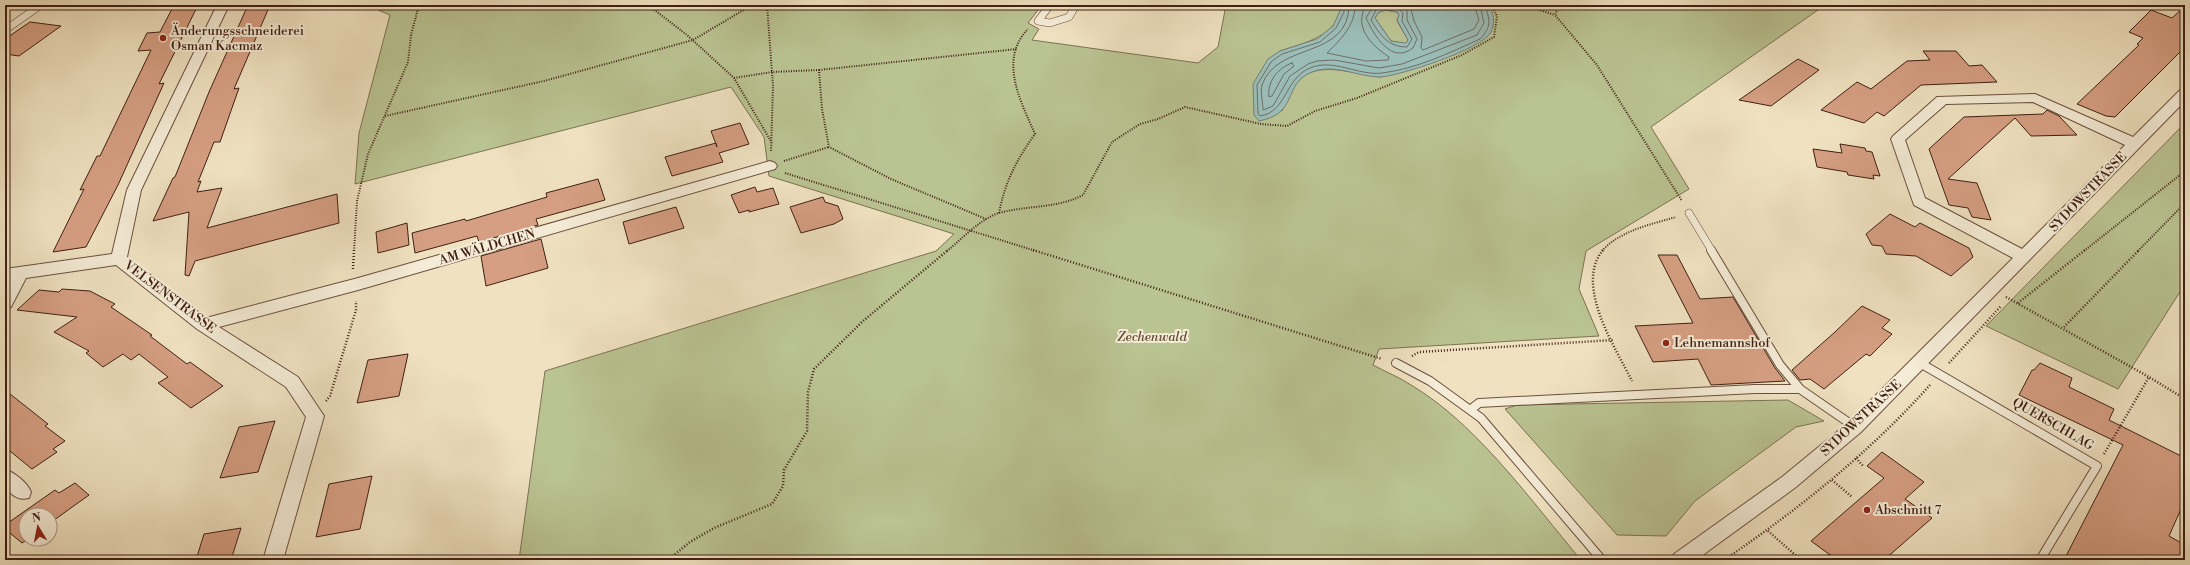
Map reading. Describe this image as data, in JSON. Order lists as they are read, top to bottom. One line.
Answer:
{"streets":{"street":["SYDOWSTRASSE","AM WÄLDCHEN","VELSENSTRASSE"],"lane":["QUERSCHLAG"]},"crossings":[["SYDOWSTRASSE","QUERSCHLAG"],["AM WÄLDCHEN","VELSENSTRASSE"]],"parks":["Zechenwald"],"places":["Änderungsschneiderei Osman Kacmaz","Lehnemannshof","Abschnitt 7"],"north":"top"}
